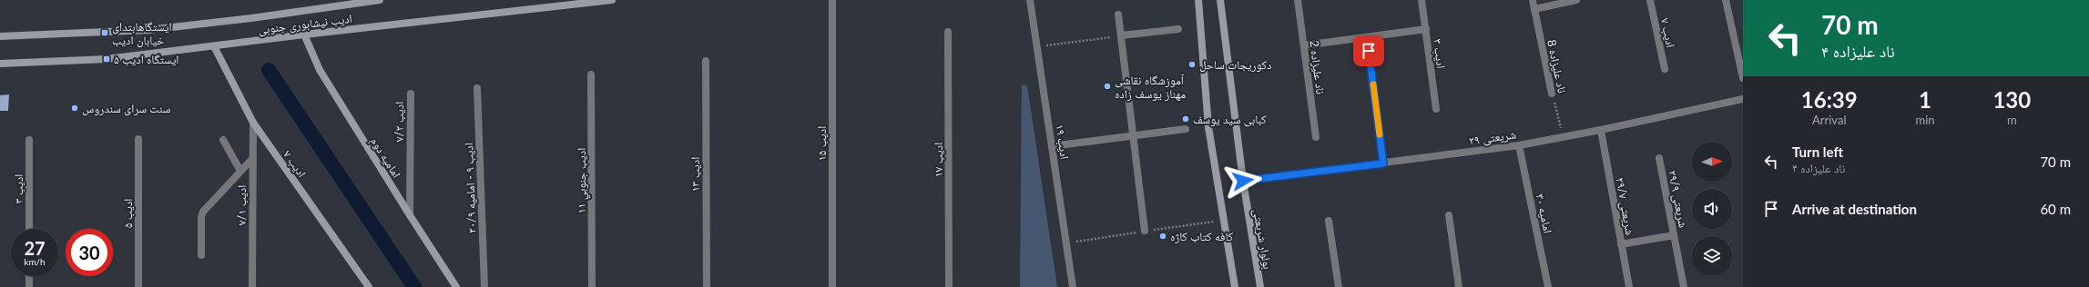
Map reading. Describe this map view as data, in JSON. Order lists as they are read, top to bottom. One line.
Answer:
{"streets":{"main road":["ادیب نیشابوری جنوبی","ادیب ۷","امامیه دوم","بولوار شریعتی"],"street":["ادیب ۳","ناد علیزاده 8","ناد علیزاده 2","ادیب ۷/۲","شریعتی ۲۹","ادیب ۱۹","ادیب ۱۵","ادیب ۱۷","ادیب ۱۳","ادیب جنوبي ١١","ادیب ۹ - امامیه ۲۰/۹","شریعتی ۲۹/۹","ادیب ۷/۱","شریعتی ۲۹/۷","ادیب ۵","امامیه ۳۰"]},"crossings":[["ادیب نیشابوری جنوبی","ادیب ۷"],["ادیب نیشابوری جنوبی","امامیه دوم"],["ادیب ۷","ادیب ۷/۱"],["ناد علیزاده 8","شریعتی ۲۹"],["ادیب ۷/۲","امامیه دوم"],["شریعتی ۲۹","شریعتی ۲۹/۷"],["شریعتی ۲۹","امامیه ۳۰"],["شریعتی ۲۹","بولوار شریعتی"]],"places":{"transit":["ایستگاهابتدای خیابان ادیب","ایستگاه ادیب ۵"],"other":["دکوریجات ساحل","آموزشگاه نقاشی مهناز یوسف زاده","سنت سرای سندروس","کبابی سید یوسف","کافه کتاب کاژه"]},"north":"right","page":{"turn":["70 m","ناد علیزاده ۴"],"eta":["16:39","Arrival","1","min","130","m"],"list":[{"name":"Turn left","note":"ناد علیزاده ۴","value":"70 m"},{"name":"Arrive at destination","value":"60 m"}],"speed":"27 km/h","limit":"30"}}
